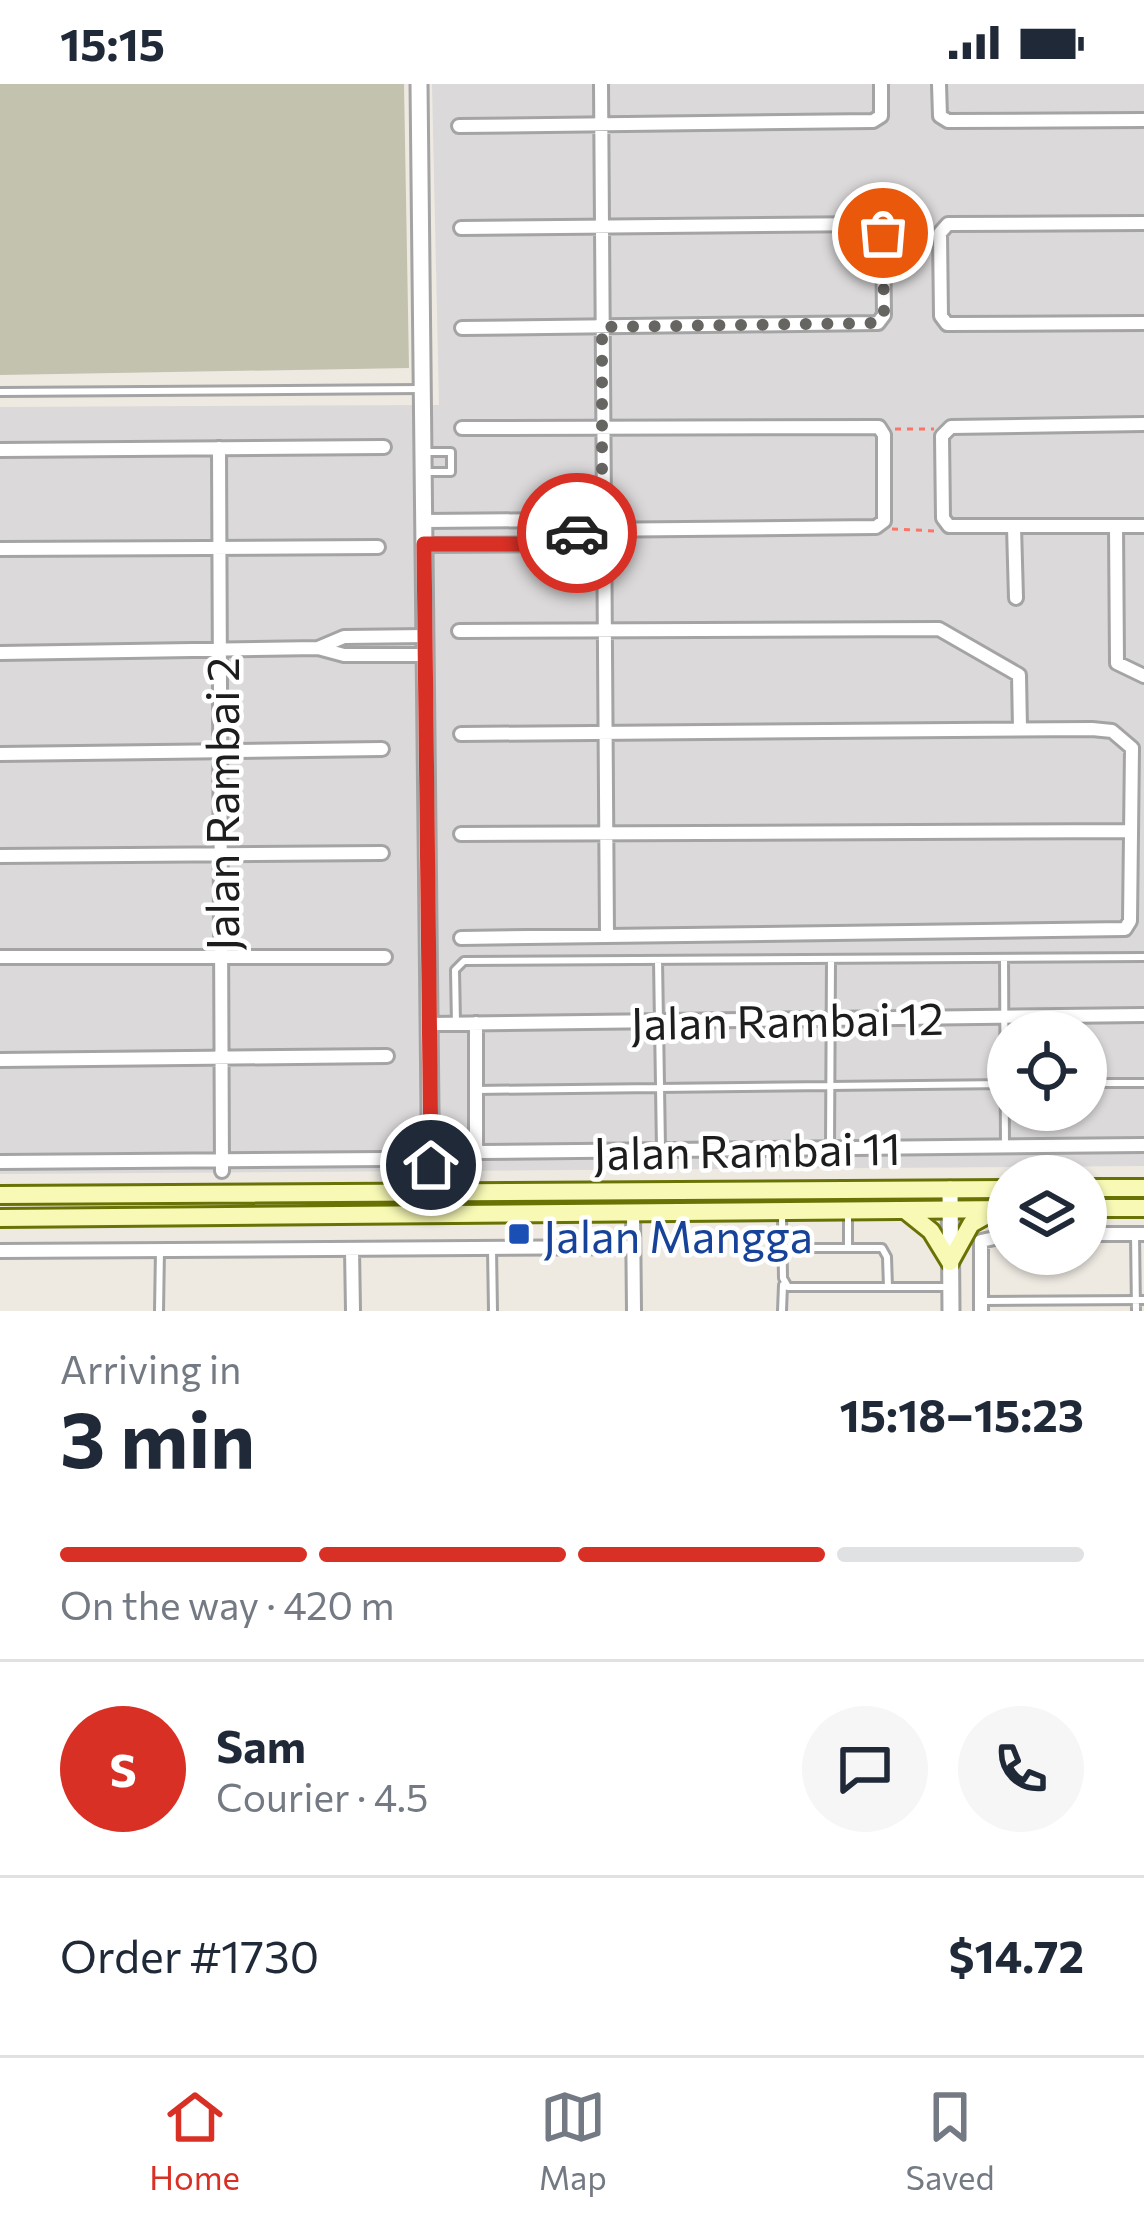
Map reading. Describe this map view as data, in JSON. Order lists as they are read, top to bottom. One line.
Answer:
{"streets":{"street":["Jalan Rambai 2","Jalan Rambai 12","Jalan Rambai 11"]},"crossings":[["Jalan Rambai 12","Jalan Rambai 11"]],"places":{"transit":["Jalan Mangga"]},"page":{"status":"15:15","heading":["3 min","Arriving in","15:18–15:23"],"panel":["Sam","Courier · 4.5","Order #1730","$14.72"],"bar":"On the way · 420 m","round":"S","tabs":["Home","Map","Saved"]}}
